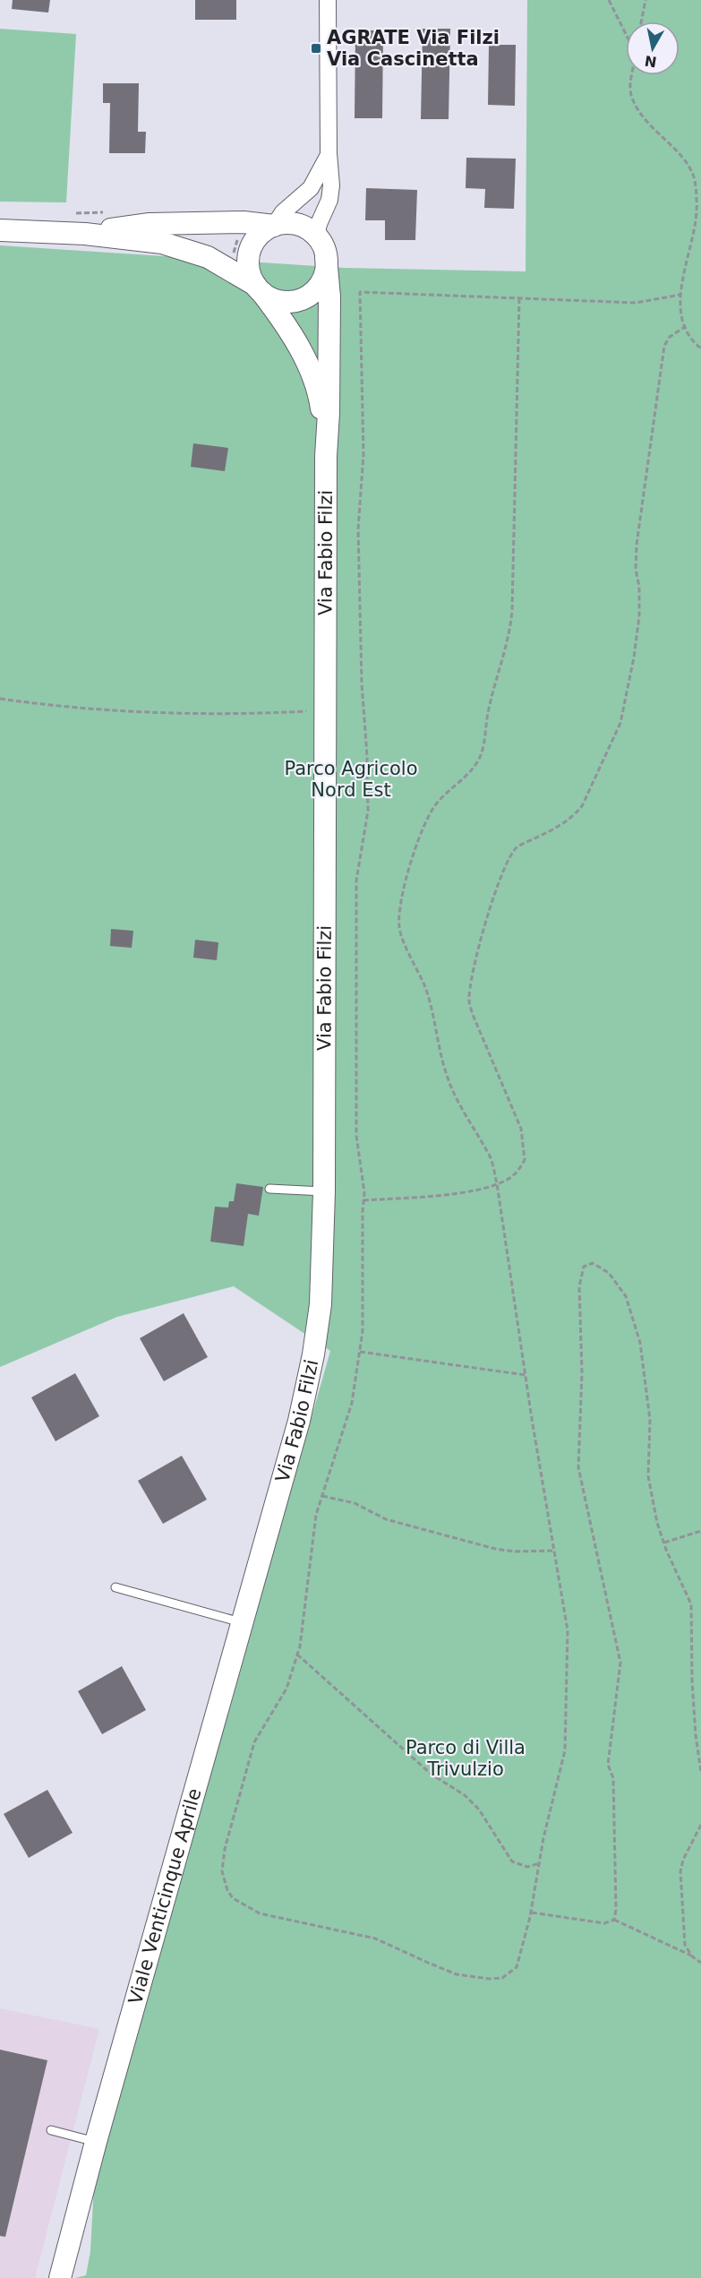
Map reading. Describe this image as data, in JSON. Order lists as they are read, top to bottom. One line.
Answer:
{"streets":{"street":["Via Fabio Filzi","Viale Venticinque Aprile"]},"crossings":[["Via Fabio Filzi","Viale Venticinque Aprile"]],"parks":["Parco Agricolo Nord Est","Parco di Villa Trivulzio"],"places":{"transit":["AGRATE Via Filzi Via Cascinetta"]},"north":"bottom"}
